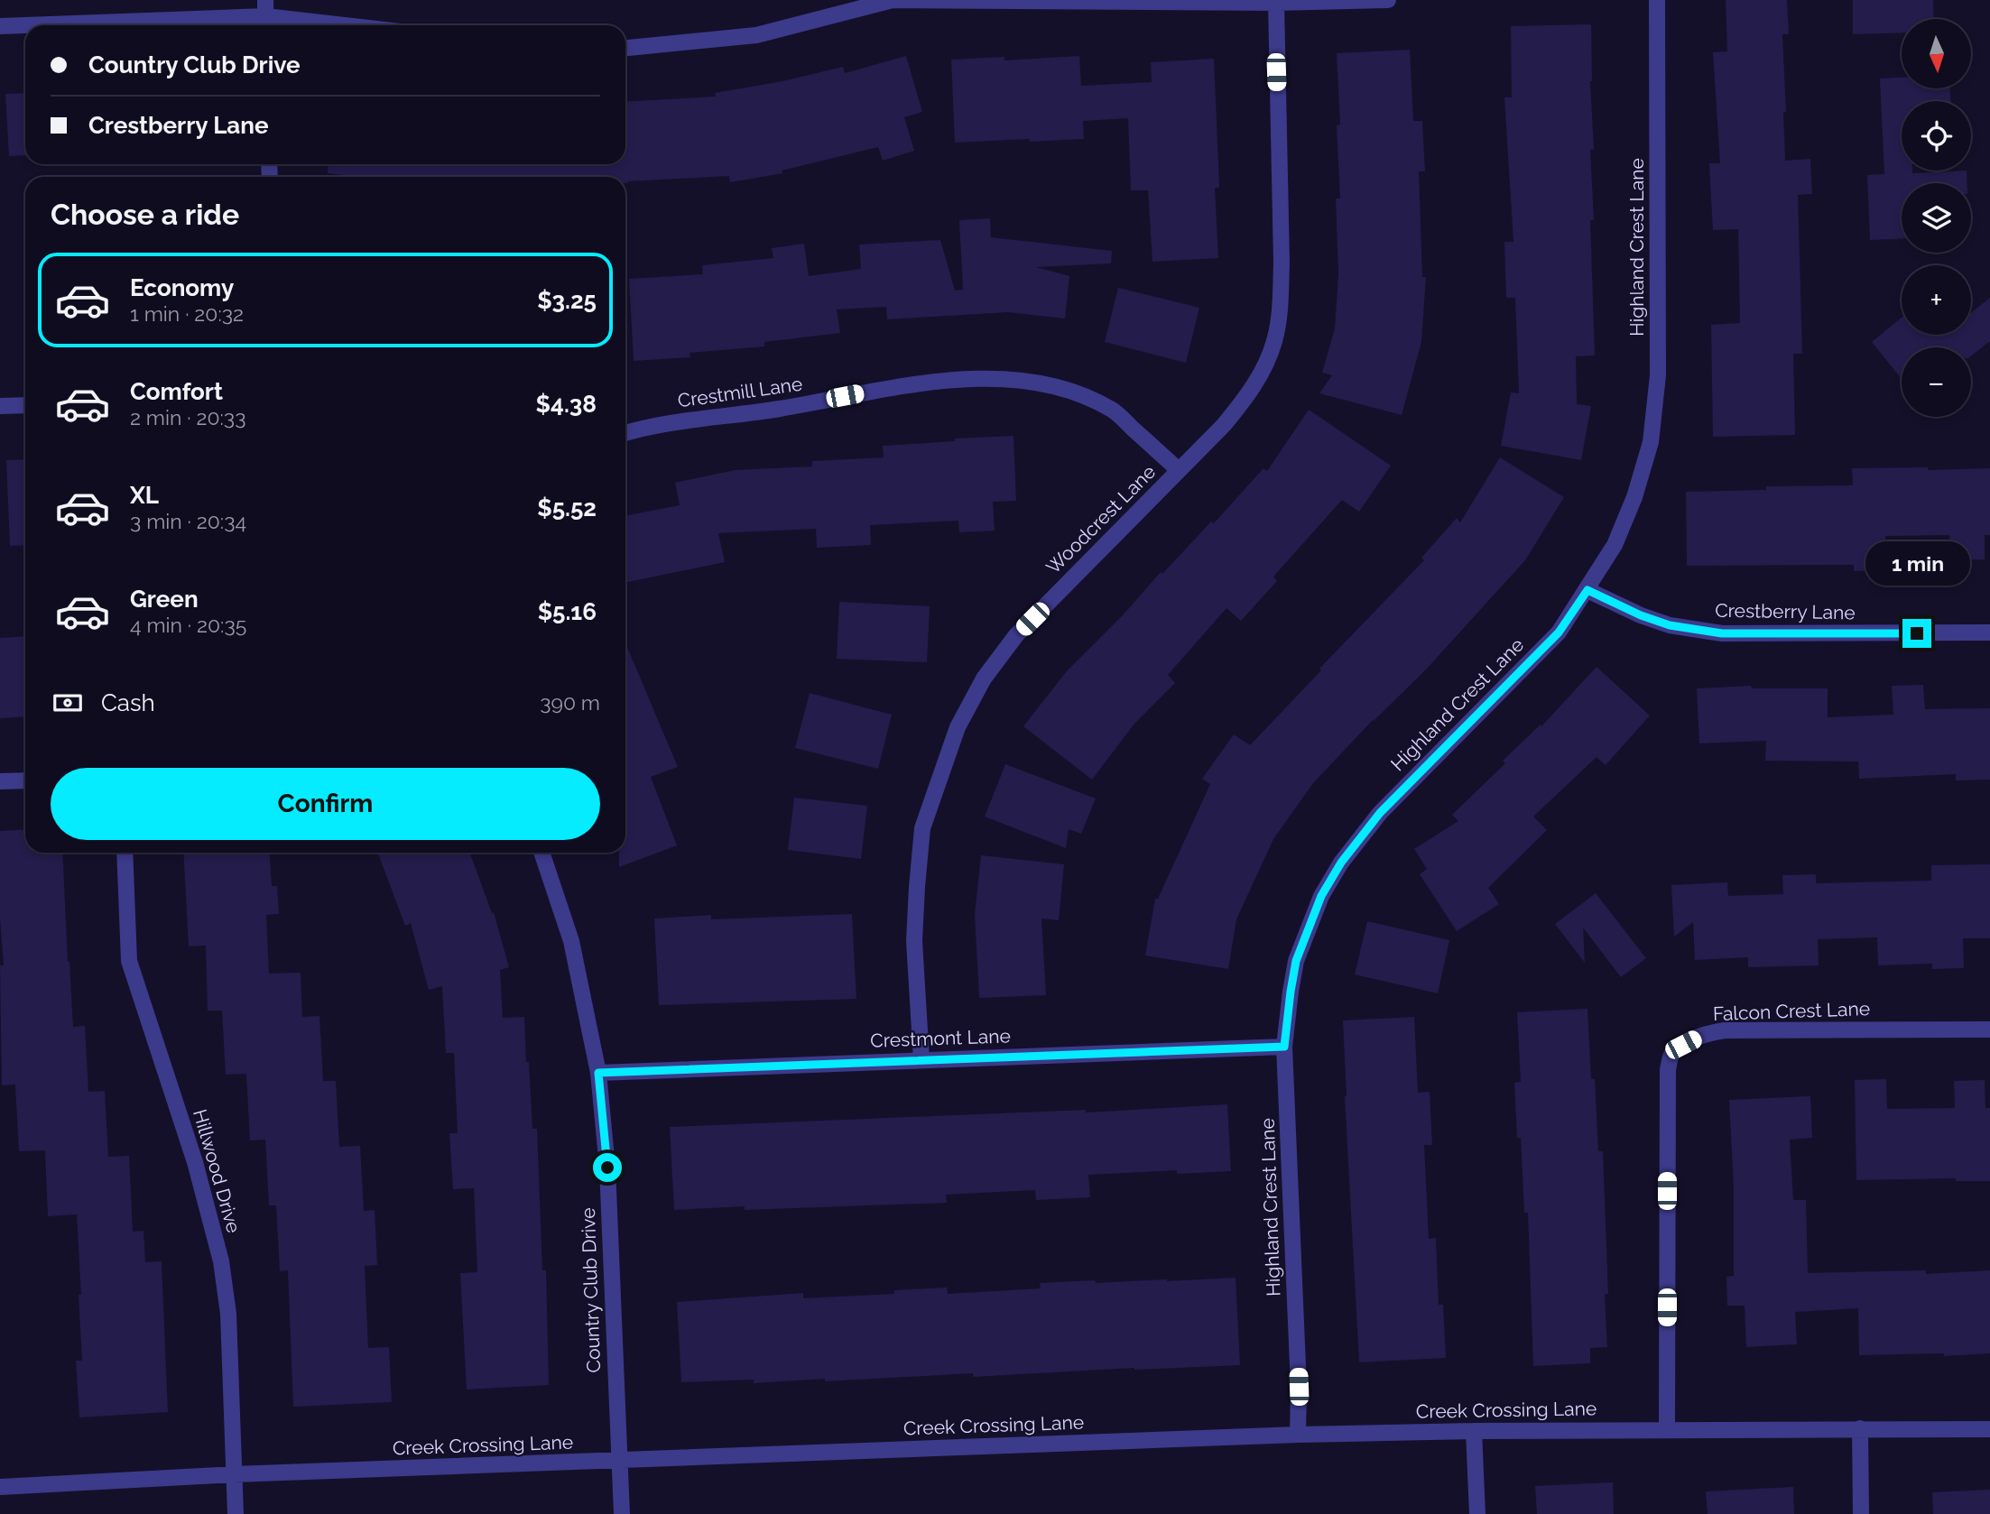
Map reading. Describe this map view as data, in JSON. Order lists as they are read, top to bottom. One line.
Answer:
{"streets":{"street":["Highland Crest Lane","Crestmill Lane","Woodcrest Lane","Crestberry Lane","Falcon Crest Lane","Crestmont Lane","Hillwood Drive","Country Club Drive","Creek Crossing Lane"]},"crossings":[["Highland Crest Lane","Crestberry Lane"],["Highland Crest Lane","Crestmont Lane"],["Highland Crest Lane","Creek Crossing Lane"],["Crestmill Lane","Woodcrest Lane"],["Woodcrest Lane","Crestmont Lane"],["Falcon Crest Lane","Creek Crossing Lane"],["Crestmont Lane","Country Club Drive"],["Hillwood Drive","Creek Crossing Lane"],["Country Club Drive","Creek Crossing Lane"]],"north":"bottom","page":{"map_buttons":["+","−"],"banner":["Country Club Drive","Crestberry Lane"],"heading":"Choose a ride","list":[{"name":"Economy","note":"1 min · 20:32","value":"$3.25"},{"name":"Comfort","note":"2 min · 20:33","value":"$4.38"},{"name":"XL","note":"3 min · 20:34","value":"$5.52"},{"name":"Green","note":"4 min · 20:35","value":"$5.16"}],"bubble":"1 min","pay":["Cash","390 m"],"buttons":"Confirm"}}
